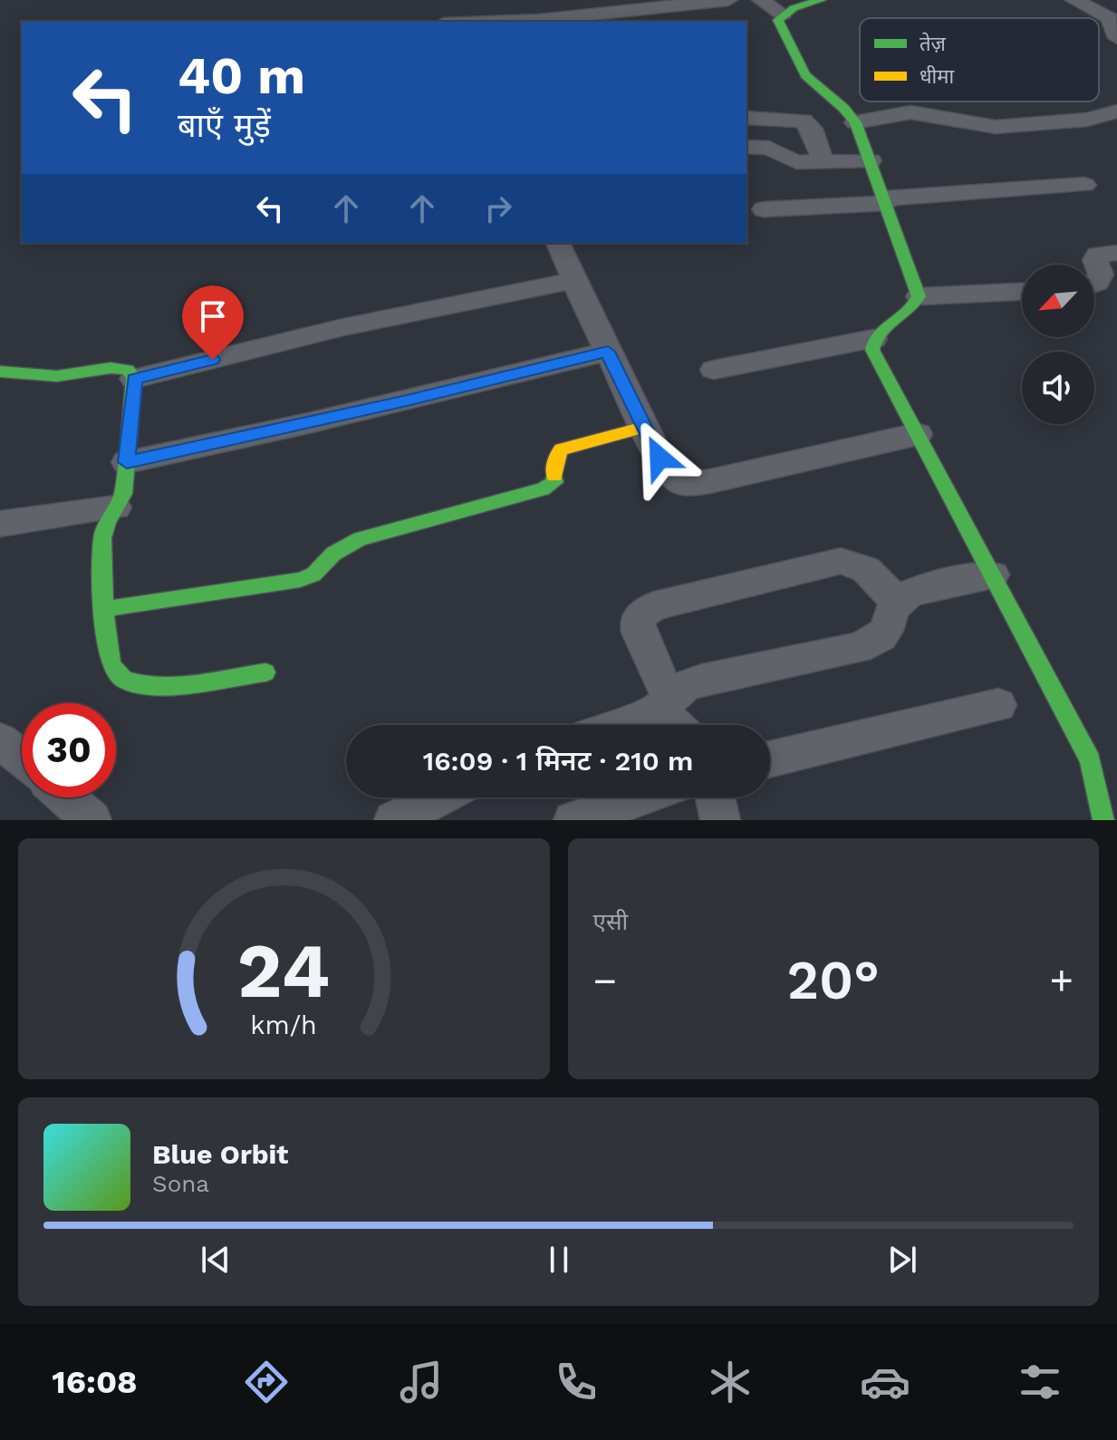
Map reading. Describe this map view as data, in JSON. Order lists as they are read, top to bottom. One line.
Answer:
{"legend":["तेज़","धीमा"],"north":"bottom left","page":{"turn":["40 m","बाएँ मुड़ें"],"limit":"30","trip":"16:09 · 1 मिनट · 210 m","tile":"एसी","heat":["−","20°","+"],"song":["Blue Orbit","Sona"],"tabs":"16:08","gauge":["24","km/h"]}}
